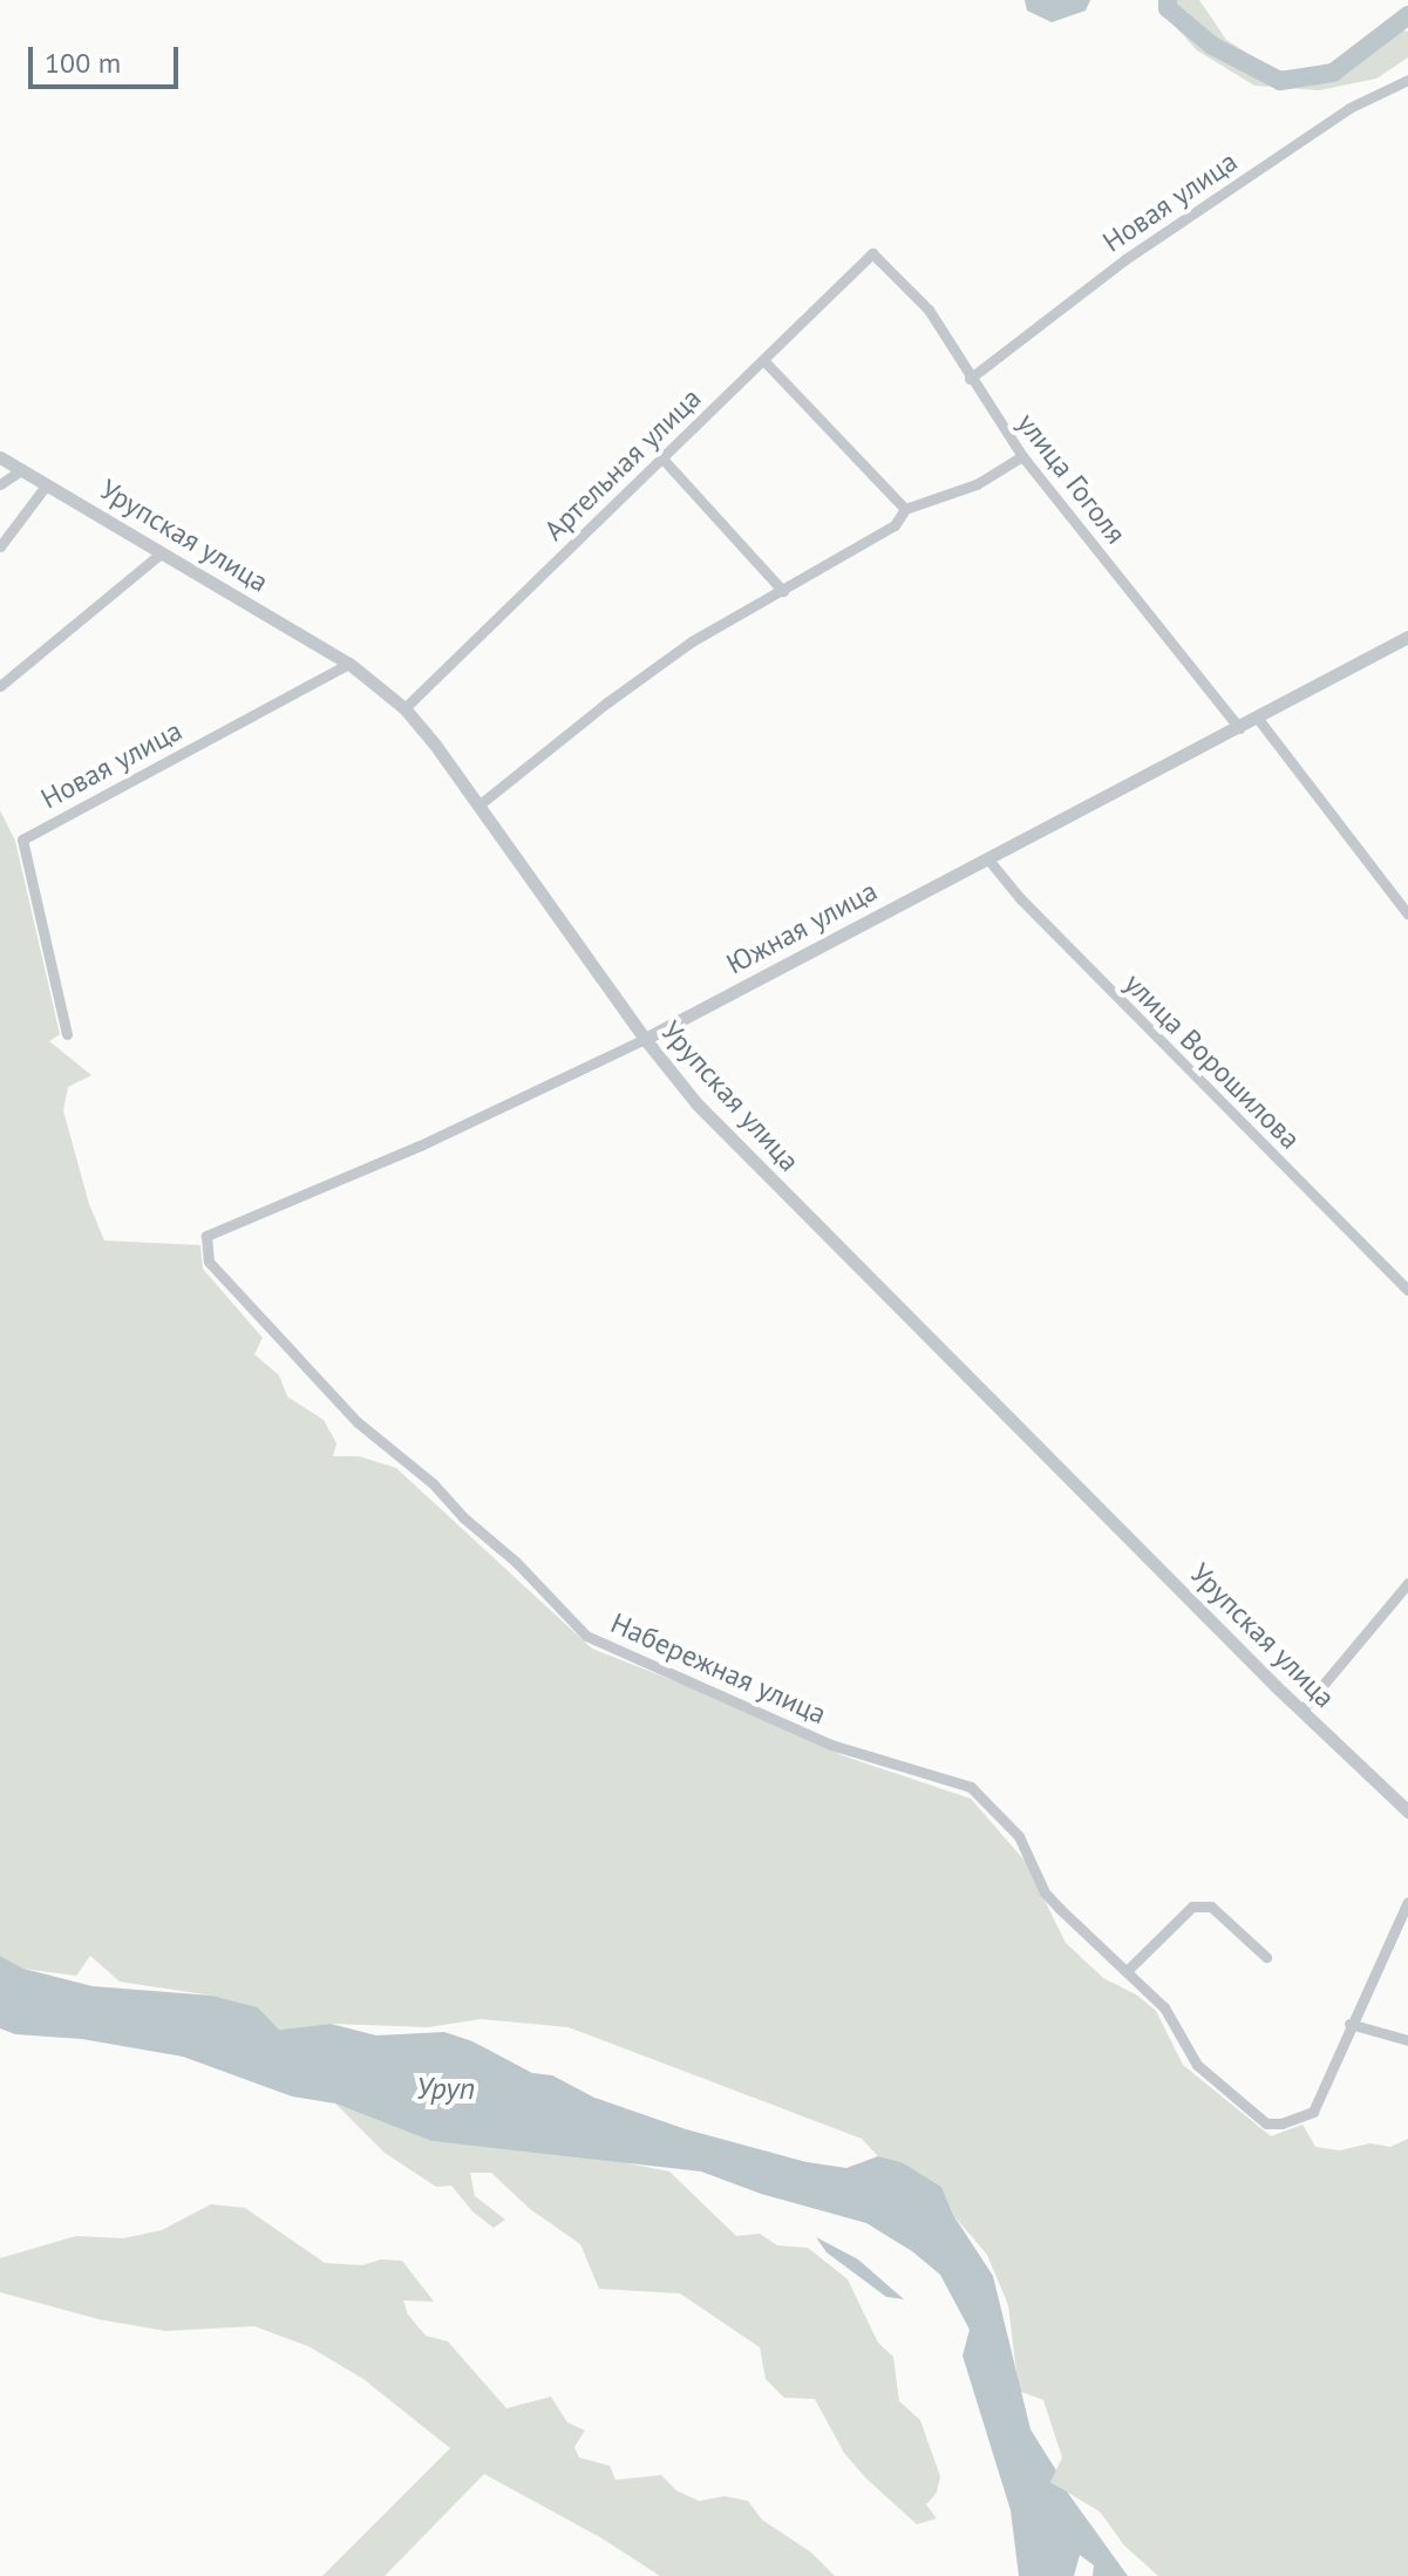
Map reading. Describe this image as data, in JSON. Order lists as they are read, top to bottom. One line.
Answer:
{"streets":{"street":["Новая улица","Артельная улица","улица Гоголя","Урупская улица","Южная улица","улица Ворошилова","Набережная улица"]},"crossings":[["Новая улица","улица Гоголя"],["Новая улица","Урупская улица"],["Артельная улица","улица Гоголя"],["Артельная улица","Урупская улица"],["улица Гоголя","Южная улица"],["Урупская улица","Южная улица"],["Южная улица","улица Ворошилова"],["Южная улица","Набережная улица"]],"water":["Уруп"],"scale_bar":"100 m"}
